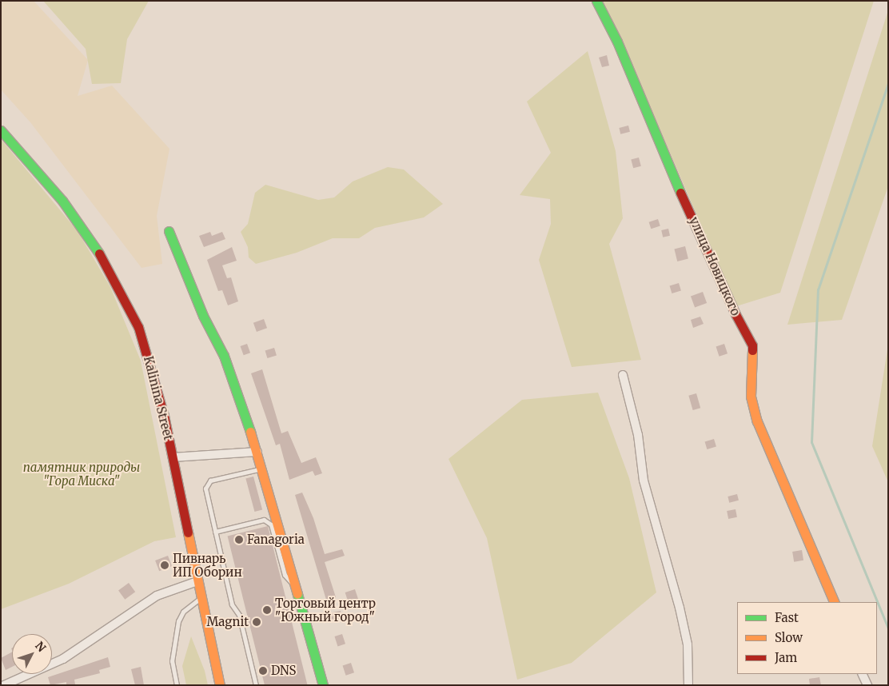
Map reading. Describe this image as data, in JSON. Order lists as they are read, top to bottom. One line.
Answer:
{"streets":{"street":["улица Новицкого","Kalinina Street"]},"parks":["памятник природы \"Гора Миска\""],"places":["Fanagoria","Пивнарь ИП Оборин","Торговый центр \"Южный город\"","Magnit","DNS"],"legend":["Fast","Slow","Jam"],"north":"top right"}
